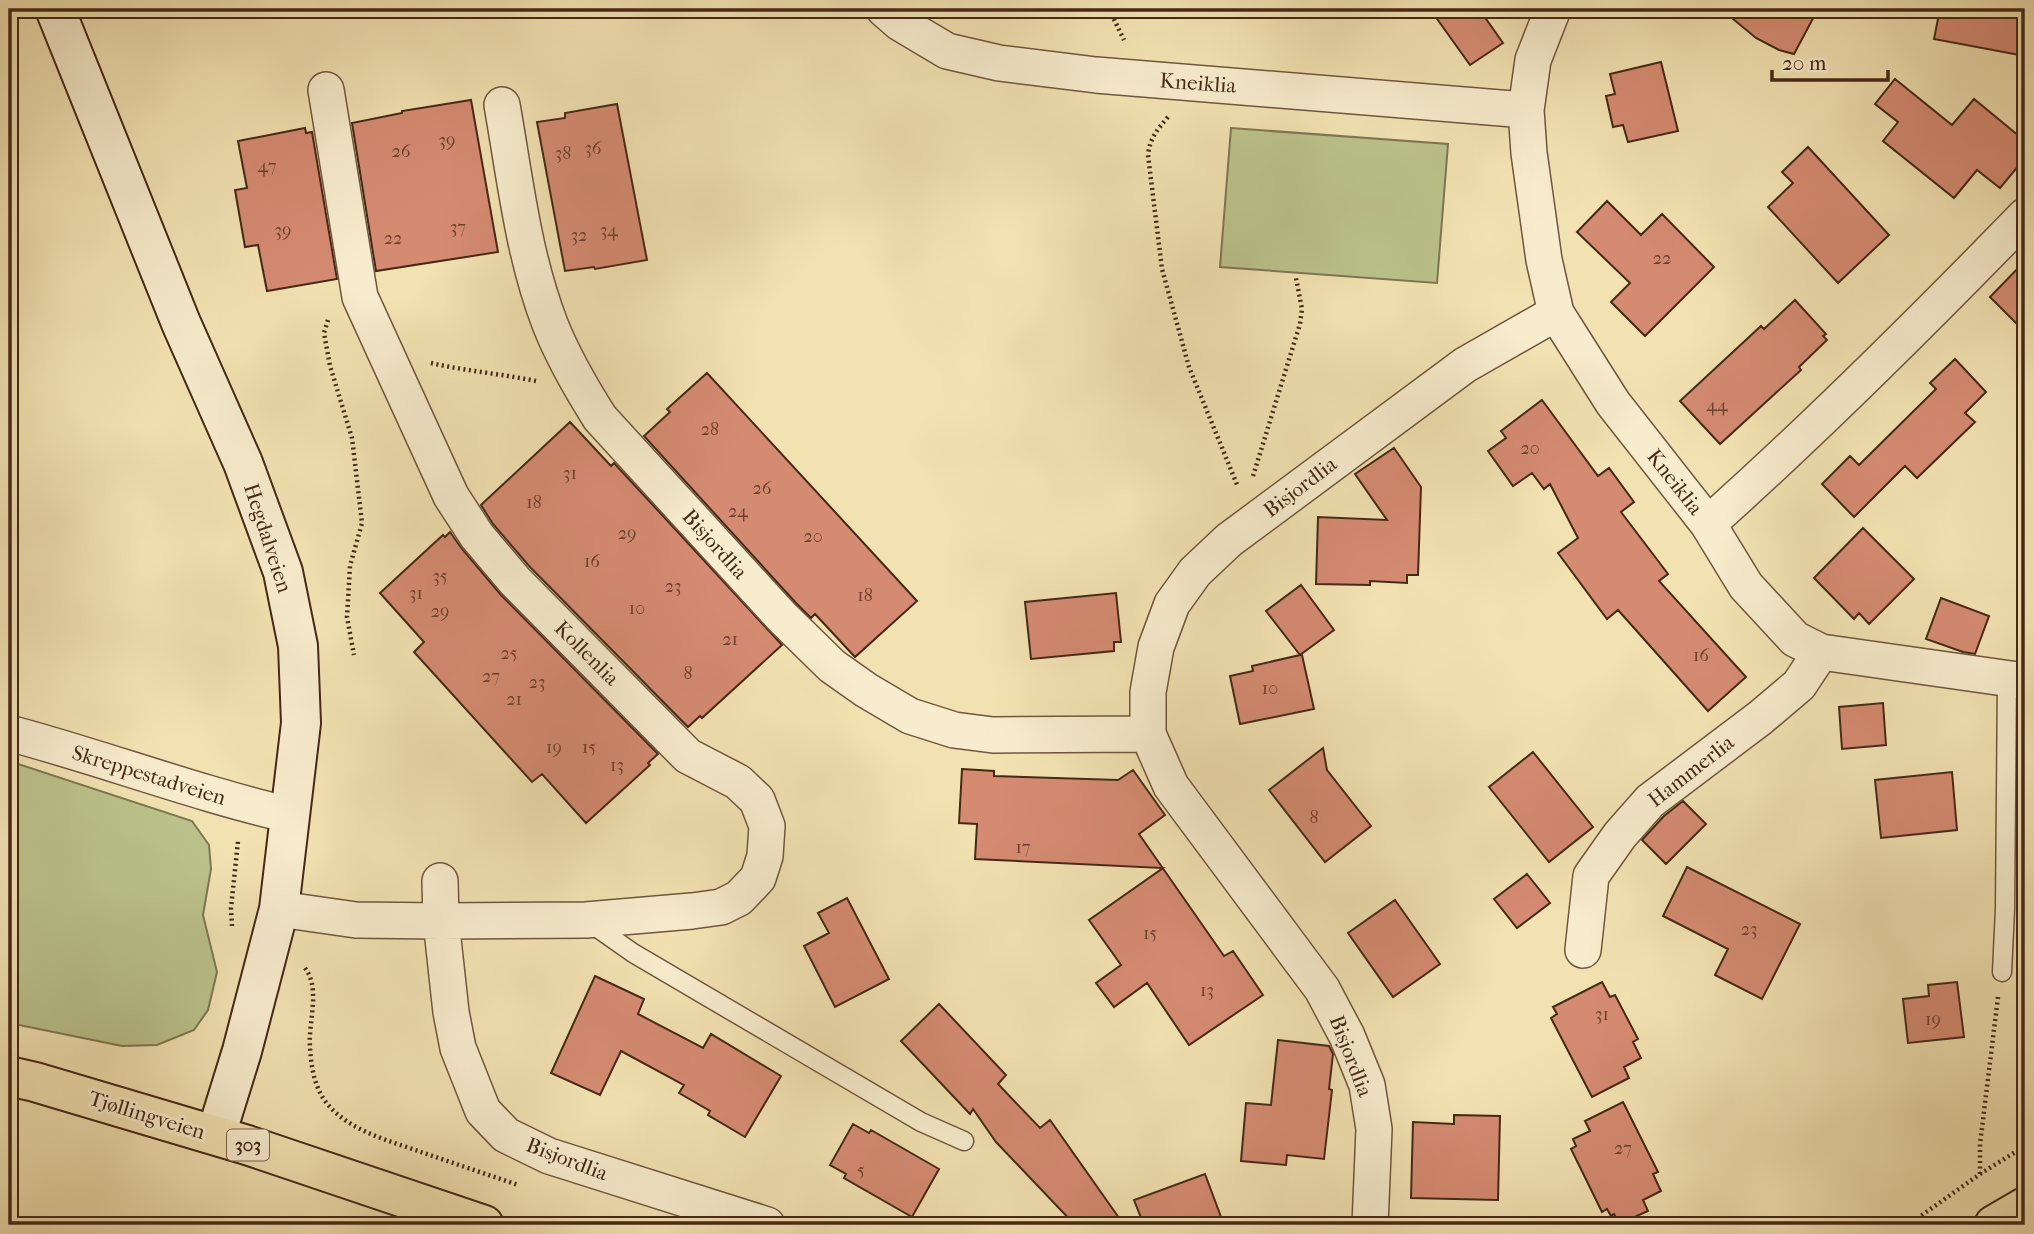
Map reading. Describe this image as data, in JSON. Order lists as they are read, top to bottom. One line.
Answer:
{"streets":{"main road":["Tjøllingveien","303"],"street":["Kneiklia","Bisjordlia","Hegdalveien","Kollenlia","Hammerlia","Skreppestadveien"]},"crossings":[["Kneiklia","Bisjordlia"],["Bisjordlia","Kollenlia"],["Hegdalveien","Kollenlia"],["Hegdalveien","Skreppestadveien"],["Hegdalveien","Tjøllingveien"]],"house_numbers":["39","36","26","38","47","37","39","34","32","22","22","44","28","20","31","26","18","24","29","20","16","35","23","31","18","10","29","21","25","16","8","27","23","10","21","19","15","13","8","17","23","15","13","31","19","27","5"],"scale_bar":"20 m"}
